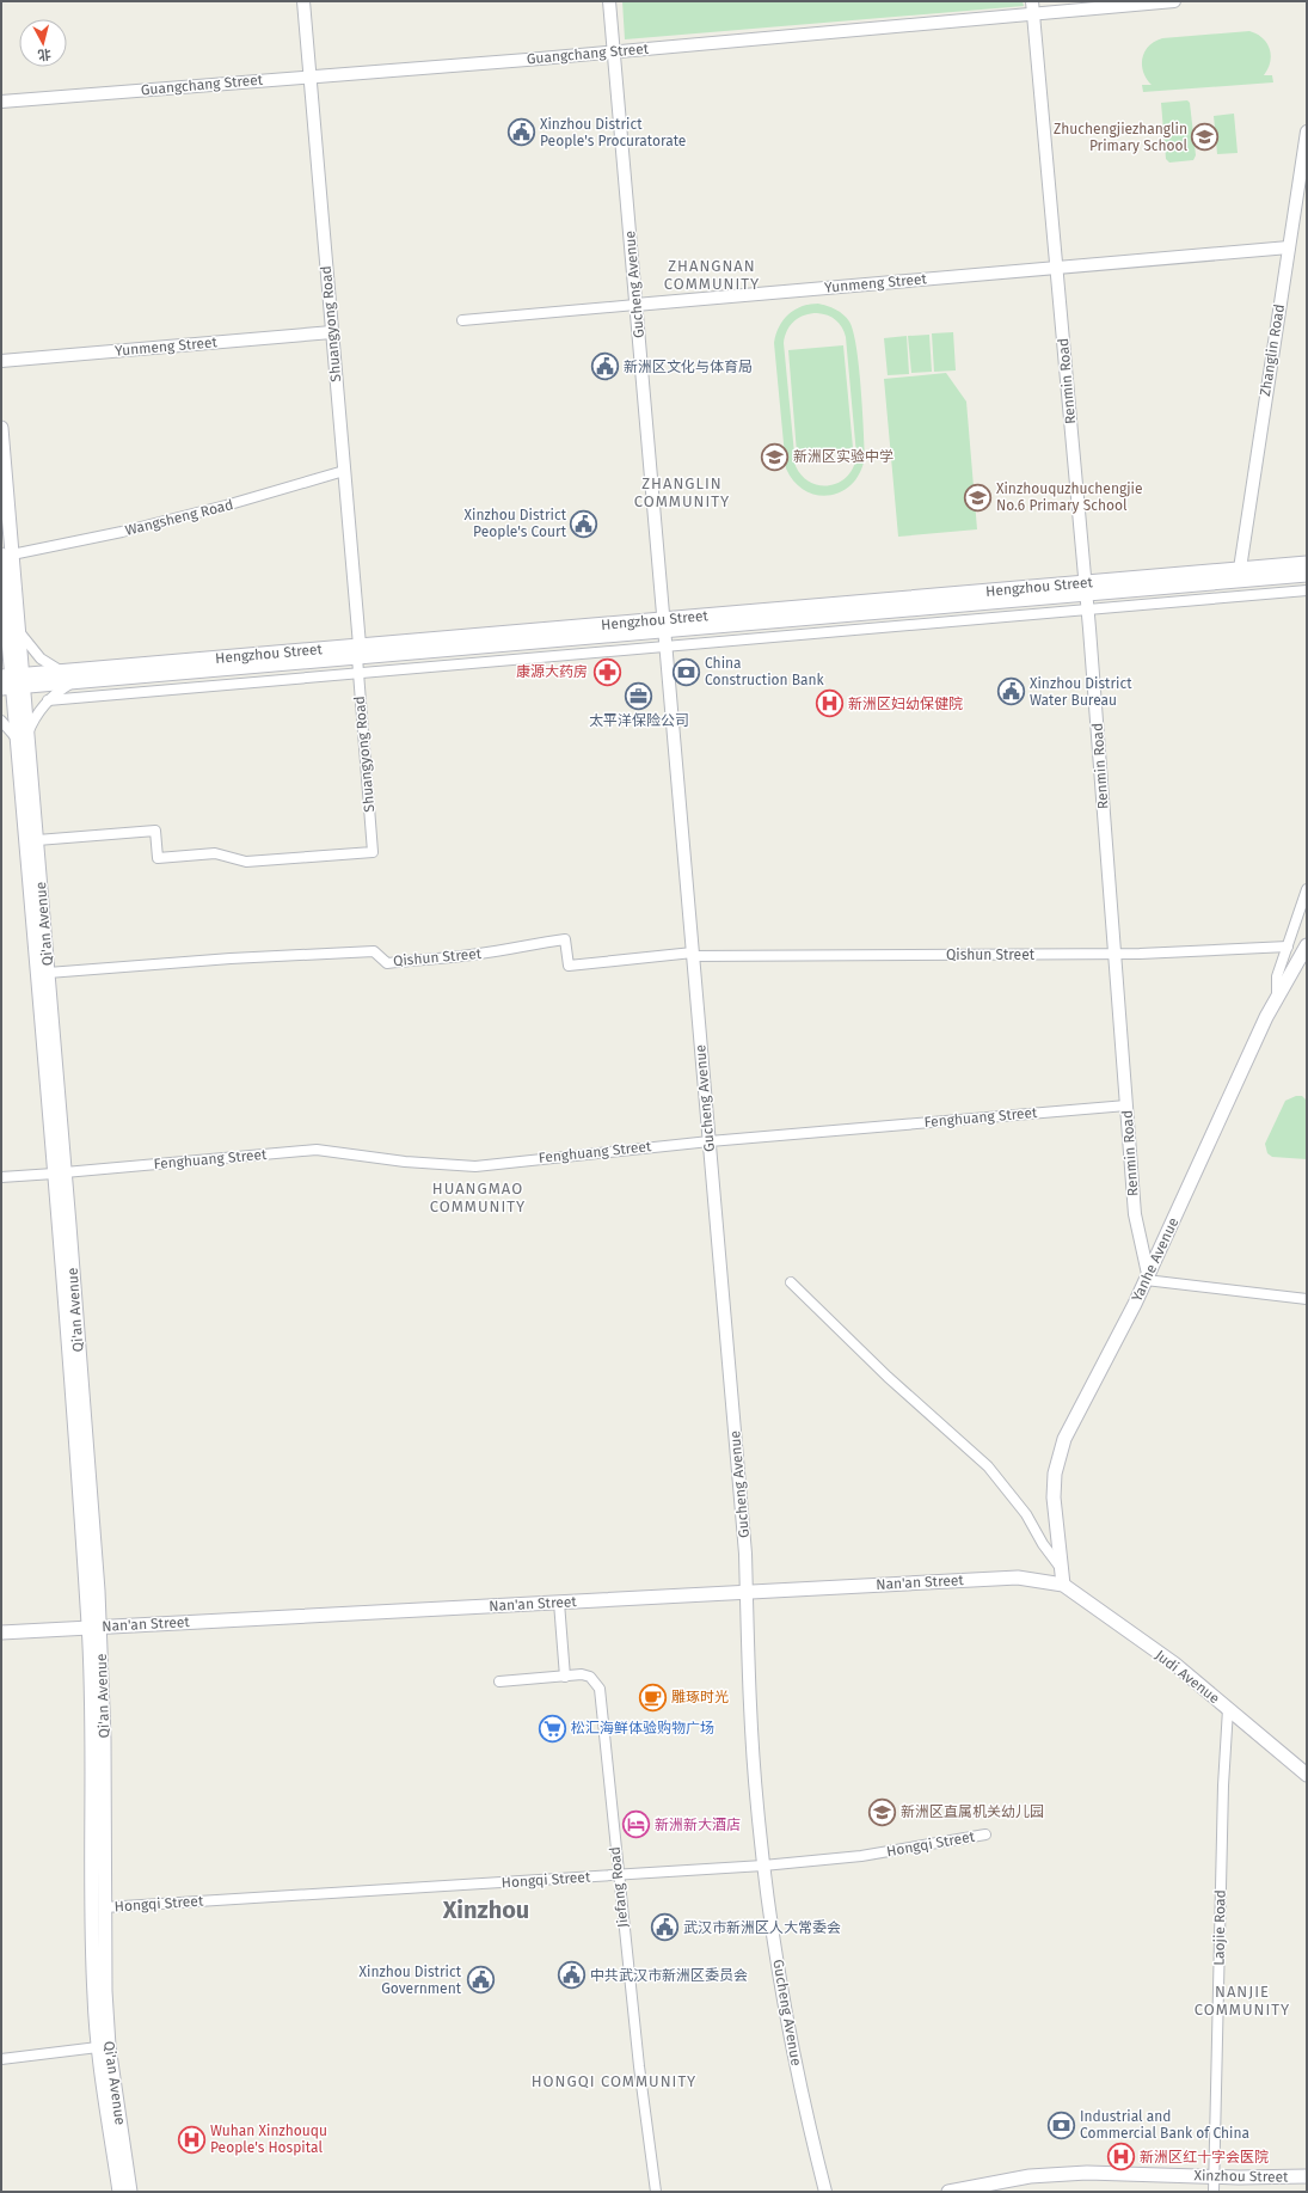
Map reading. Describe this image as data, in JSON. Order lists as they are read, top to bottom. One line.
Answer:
{"streets":{"main road":["Hengzhou Street","Qi'an Avenue","Yanhe Avenue","Nan'an Street","Judi Avenue","Xinzhou Street"],"street":["Guangchang Street","Yunmeng Street","Gucheng Avenue","Shuangyong Road","Zhanglin Road","Renmin Road","Wangsheng Road","Qishun Street","Fenghuang Street","Hongqi Street","Jiefang Road","Laojie Road"]},"crossings":[["Guangchang Street","Gucheng Avenue"],["Guangchang Street","Shuangyong Road"],["Guangchang Street","Renmin Road"],["Yunmeng Street","Gucheng Avenue"],["Yunmeng Street","Shuangyong Road"],["Yunmeng Street","Zhanglin Road"],["Yunmeng Street","Renmin Road"],["Gucheng Avenue","Hengzhou Street"],["Gucheng Avenue","Qishun Street"],["Gucheng Avenue","Fenghuang Street"],["Gucheng Avenue","Nan'an Street"],["Gucheng Avenue","Hongqi Street"],["Shuangyong Road","Wangsheng Road"],["Shuangyong Road","Hengzhou Street"],["Shuangyong Road","Qi'an Avenue"],["Zhanglin Road","Hengzhou Street"],["Renmin Road","Hengzhou Street"],["Renmin Road","Qishun Street"],["Renmin Road","Fenghuang Street"],["Renmin Road","Yanhe Avenue"],["Wangsheng Road","Qi'an Avenue"],["Hengzhou Street","Qi'an Avenue"],["Qi'an Avenue","Qishun Street"],["Qi'an Avenue","Fenghuang Street"],["Qi'an Avenue","Nan'an Street"],["Qi'an Avenue","Hongqi Street"],["Yanhe Avenue","Nan'an Street"],["Yanhe Avenue","Judi Avenue"],["Nan'an Street","Judi Avenue"],["Judi Avenue","Laojie Road"],["Hongqi Street","Jiefang Road"],["Laojie Road","Xinzhou Street"]],"districts":["ZHANGNAN COMMUNITY","ZHANGLIN COMMUNITY","HUANGMAO COMMUNITY","Xinzhou","NANJIE COMMUNITY","HONGQI COMMUNITY"],"places":{"public building":["Xinzhou District People's Procuratorate","新洲区文化与体育局","Xinzhou District People's Court","Xinzhou District Water Bureau","武汉市新洲区人大常委会","中共武汉市新洲区委员会","Xinzhou District Government"],"school or university":["Zhuchengjiezhanglin Primary School","新洲区实验中学","Xinzhouquzhuchengjie No.6 Primary School","新洲区直属机关幼儿园"],"pharmacy":["康源大药房"],"bank":["China Construction Bank","Industrial and Commercial Bank of China"],"office":["太平洋保险公司"],"hospital":["新洲区妇幼保健院","Wuhan Xinzhouqu People's Hospital","新洲区红十字会医院"],"cafe":["雕琢时光"],"supermarket":["松汇海鲜体验购物广场"],"hotel":["新洲新大酒店"]},"north":"bottom"}
